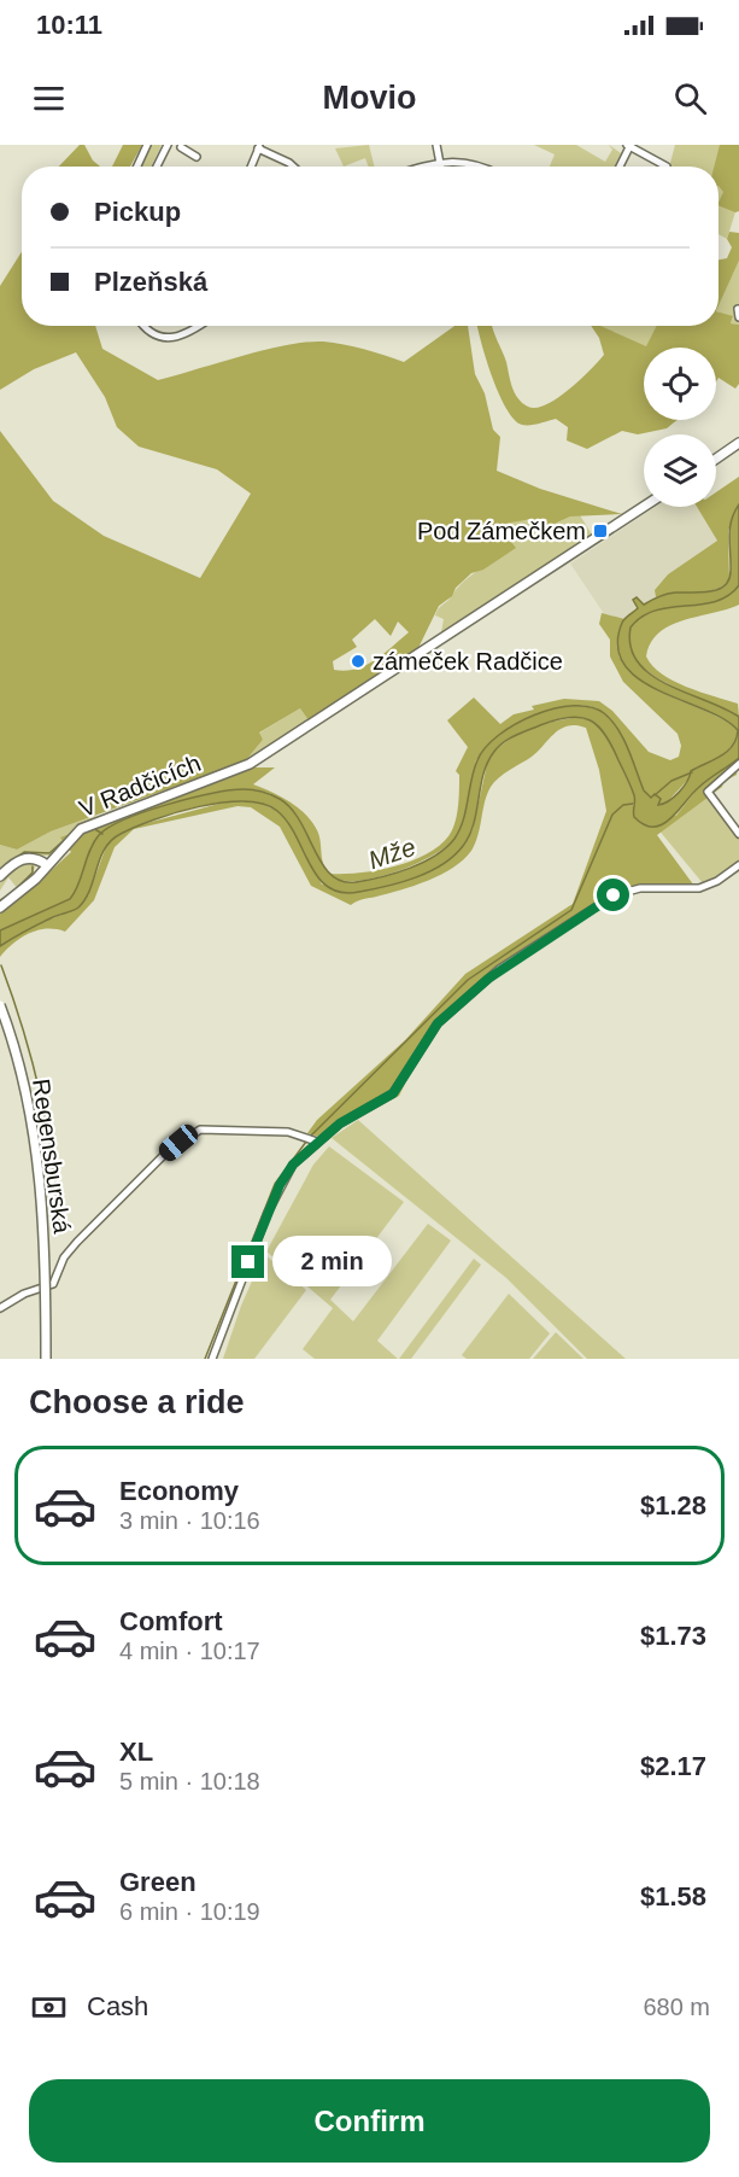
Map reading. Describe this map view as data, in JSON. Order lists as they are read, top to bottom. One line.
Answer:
{"streets":{"street":["V Radčicích","Regensburská"]},"water":["Mže"],"places":{"transit":["Pod Zámečkem"],"other":["zámeček Radčice"]},"page":{"status":"10:11","header":"Movio","banner":["Pickup","Plzeňská"],"bubble":"2 min","heading":"Choose a ride","list":[{"name":"Economy","note":"3 min · 10:16","value":"$1.28"},{"name":"Comfort","note":"4 min · 10:17","value":"$1.73"},{"name":"XL","note":"5 min · 10:18","value":"$2.17"},{"name":"Green","note":"6 min · 10:19","value":"$1.58"}],"pay":["Cash","680 m"],"buttons":"Confirm"}}
